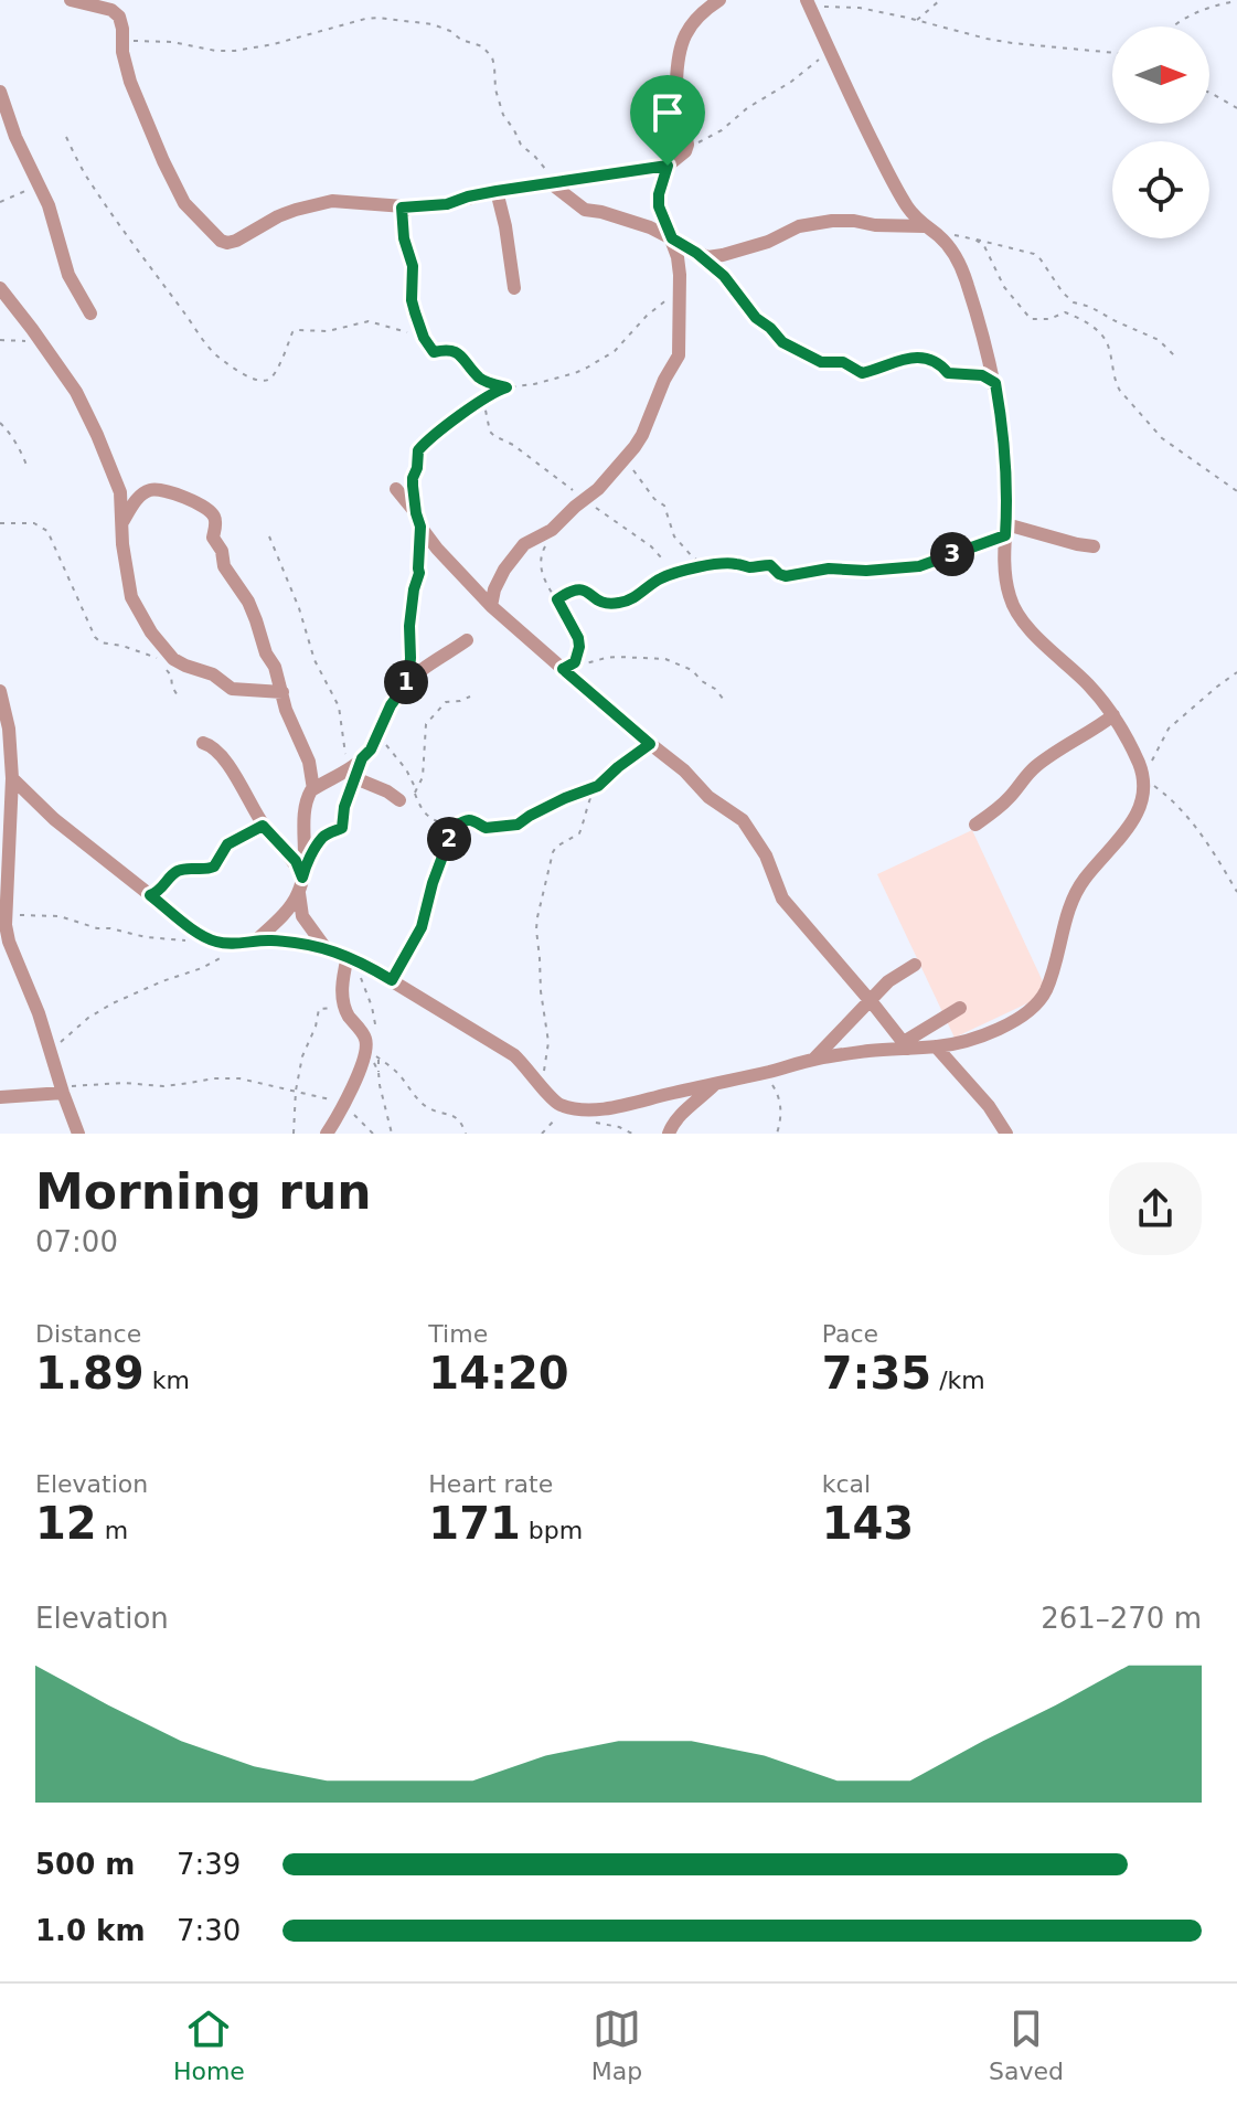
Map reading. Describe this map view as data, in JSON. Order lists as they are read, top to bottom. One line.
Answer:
{"north":"right","page":{"pins":["3","1","2"],"heading":["Morning run","07:00"],"stats":[["Distance","1.89 km"],["Time","14:20"],["Pace","7:35 /km"],["Elevation","12 m"],["Heart rate","171 bpm"],["kcal","143"]],"chart":["Elevation","261–270 m"],"list":[{"name":"500 m","note":"7:39"},{"name":"1.0 km","note":"7:30"}],"tabs":["Home","Map","Saved"]}}
